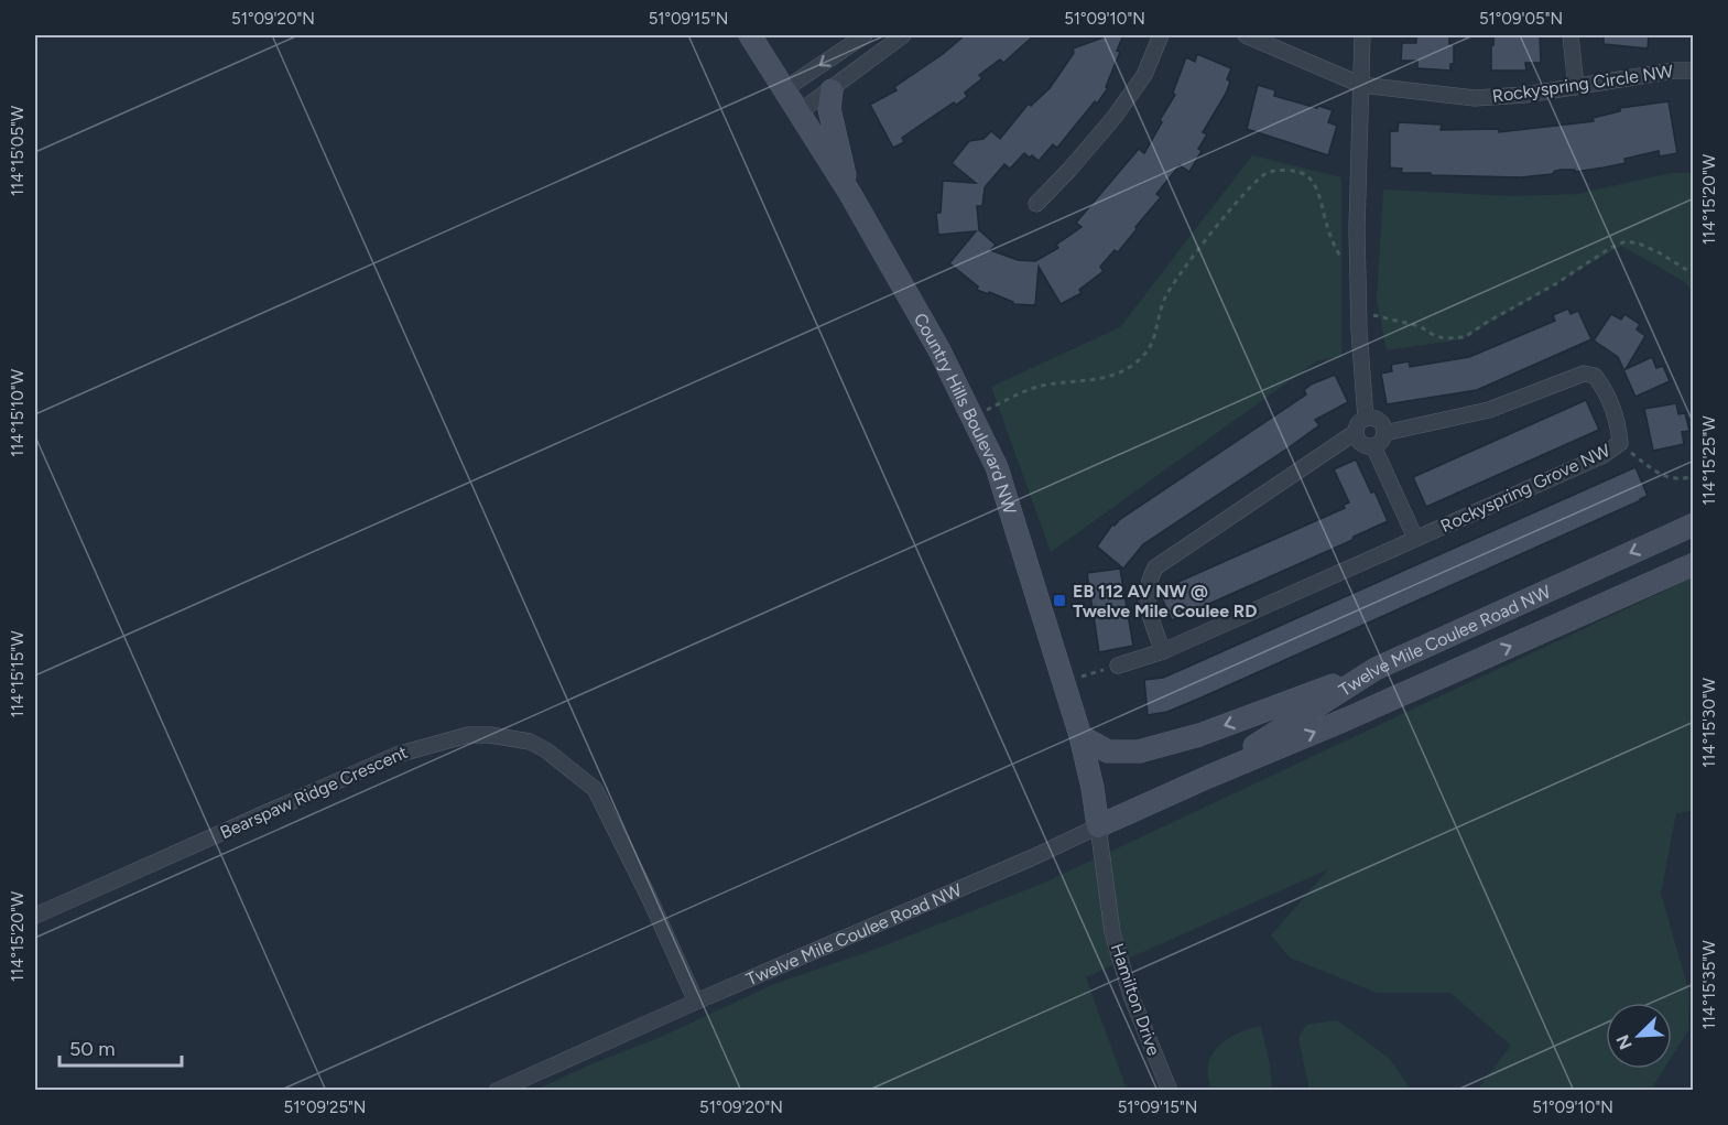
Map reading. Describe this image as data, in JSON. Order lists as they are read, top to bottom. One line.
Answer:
{"streets":{"main road":["Country Hills Boulevard NW","Twelve Mile Coulee Road NW"],"street":["Rockyspring Circle NW","Rockyspring Grove NW","Bearspaw Ridge Crescent","Hamilton Drive"]},"crossings":[["Country Hills Boulevard NW","Twelve Mile Coulee Road NW"],["Country Hills Boulevard NW","Hamilton Drive"],["Twelve Mile Coulee Road NW","Bearspaw Ridge Crescent"],["Twelve Mile Coulee Road NW","Hamilton Drive"]],"places":{"transit":["EB 112 AV NW @ Twelve Mile Coulee RD"]},"scale_bar":"50 m","north":"bottom left","coordinates":["51°09'20\"N","51°09'15\"N","51°09'10\"N","51°09'05\"N","114°15'05\"W","114°15'20\"W","114°15'10\"W","114°15'25\"W","114°15'15\"W","114°15'30\"W","114°15'35\"W","51°09'25\"N"]}
